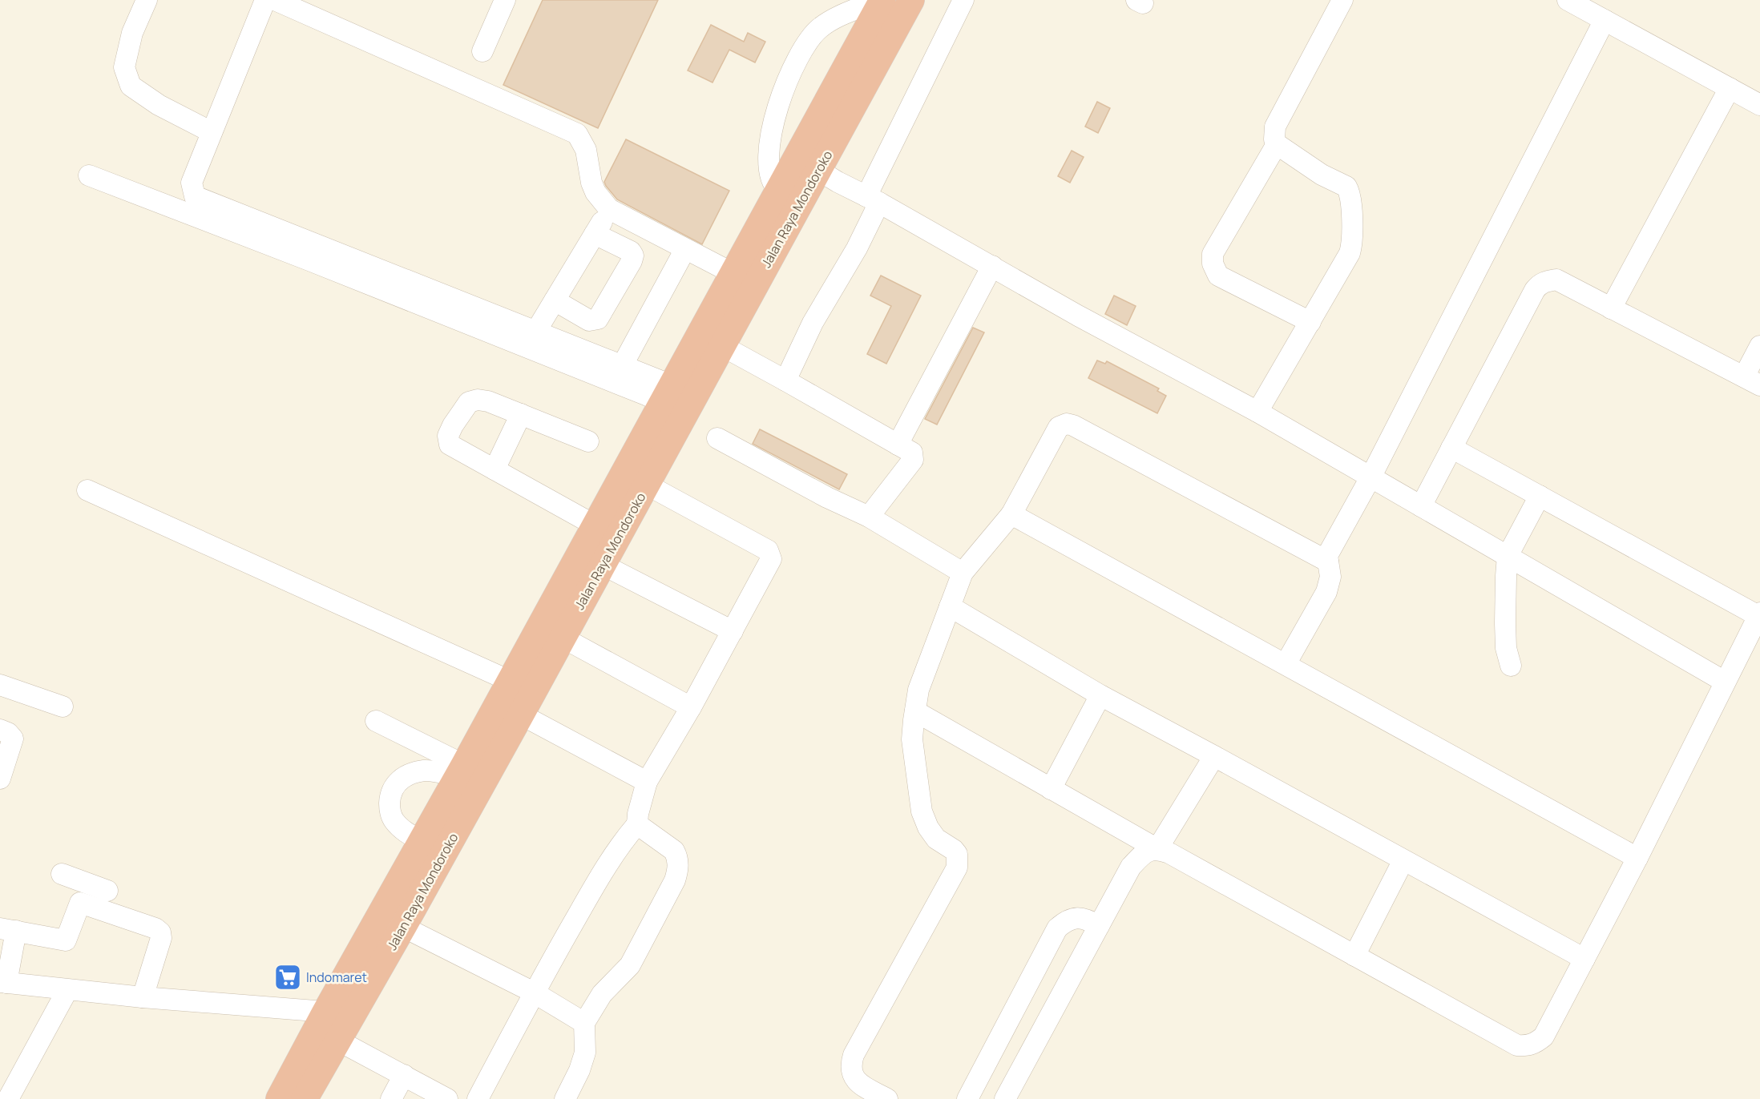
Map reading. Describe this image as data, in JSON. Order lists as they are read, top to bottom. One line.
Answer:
{"streets":{"highway":["Jalan Raya Mondoroko"]},"places":{"supermarket":["Indomaret"]}}
